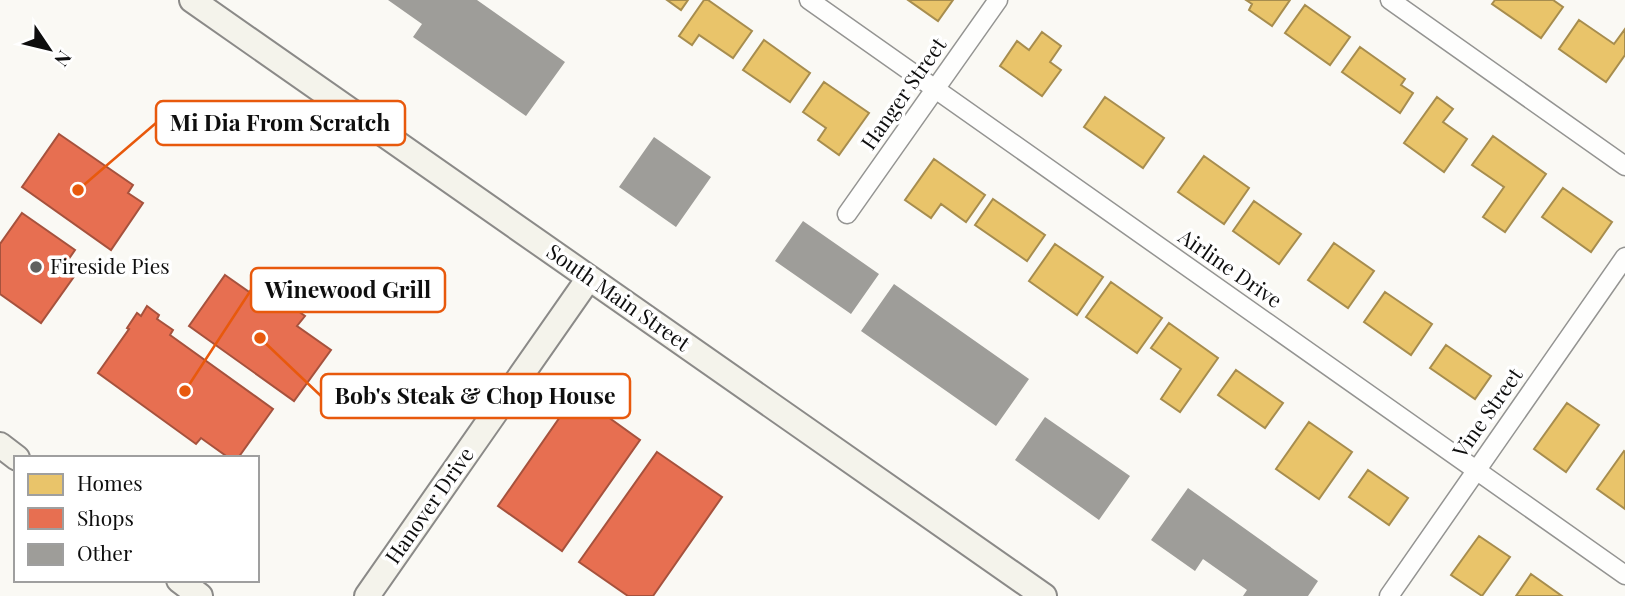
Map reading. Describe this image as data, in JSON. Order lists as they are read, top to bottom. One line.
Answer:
{"streets":{"main road":["South Main Street","Hanover Drive"],"street":["Hanger Street","Airline Drive","Vine Street"]},"crossings":[["Hanger Street","Airline Drive"],["Airline Drive","Vine Street"],["South Main Street","Hanover Drive"]],"places":["Mi Dia From Scratch","Fireside Pies","Bob's Steak & Chop House","Winewood Grill"],"legend":["Homes","Shops","Other"],"north":"bottom right"}
